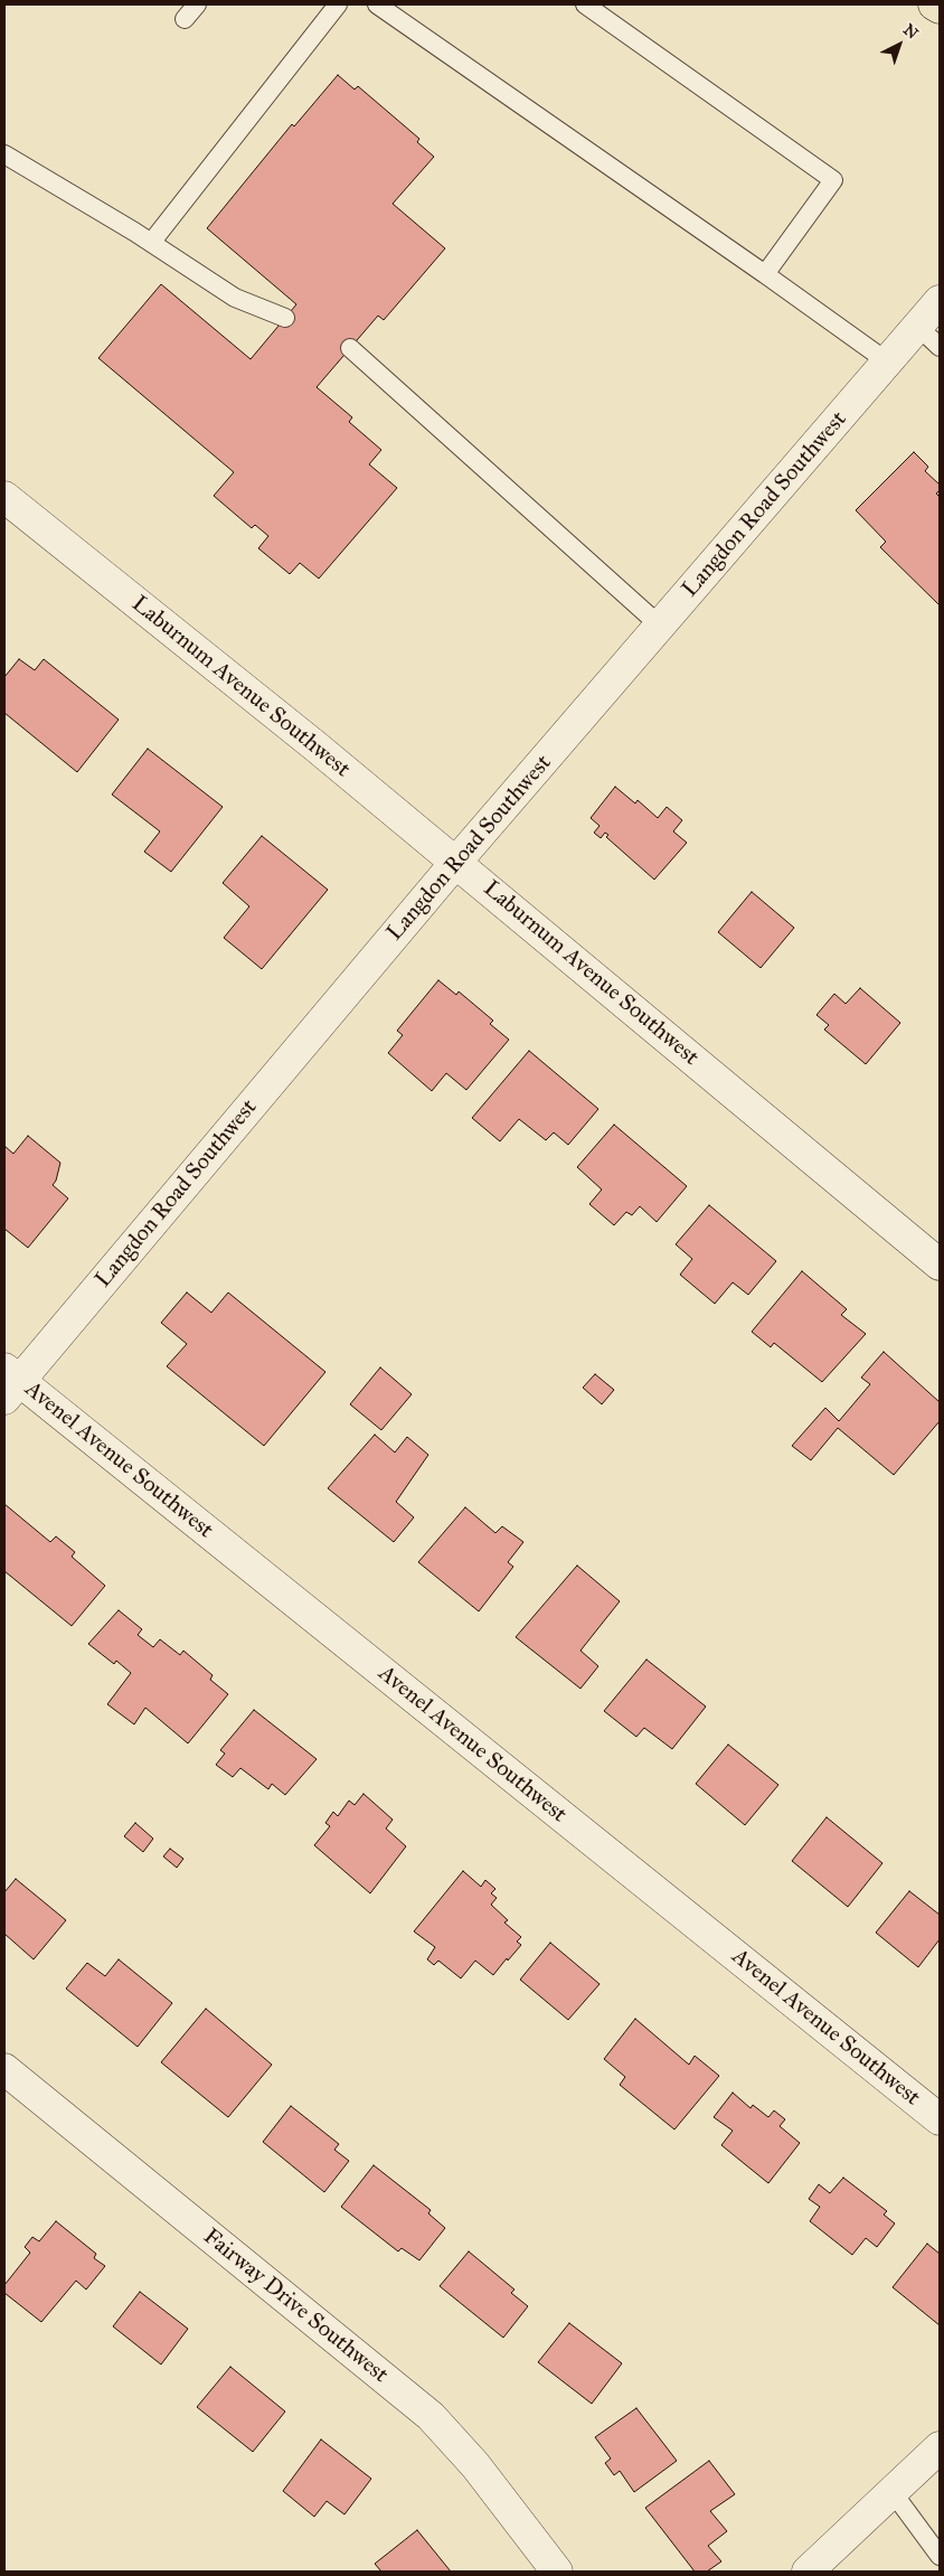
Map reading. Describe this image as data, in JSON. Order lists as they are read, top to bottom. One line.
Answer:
{"streets":{"street":["Langdon Road Southwest","Laburnum Avenue Southwest","Avenel Avenue Southwest","Fairway Drive Southwest"]},"crossings":[["Langdon Road Southwest","Laburnum Avenue Southwest"],["Langdon Road Southwest","Avenel Avenue Southwest"]],"north":"top right"}
